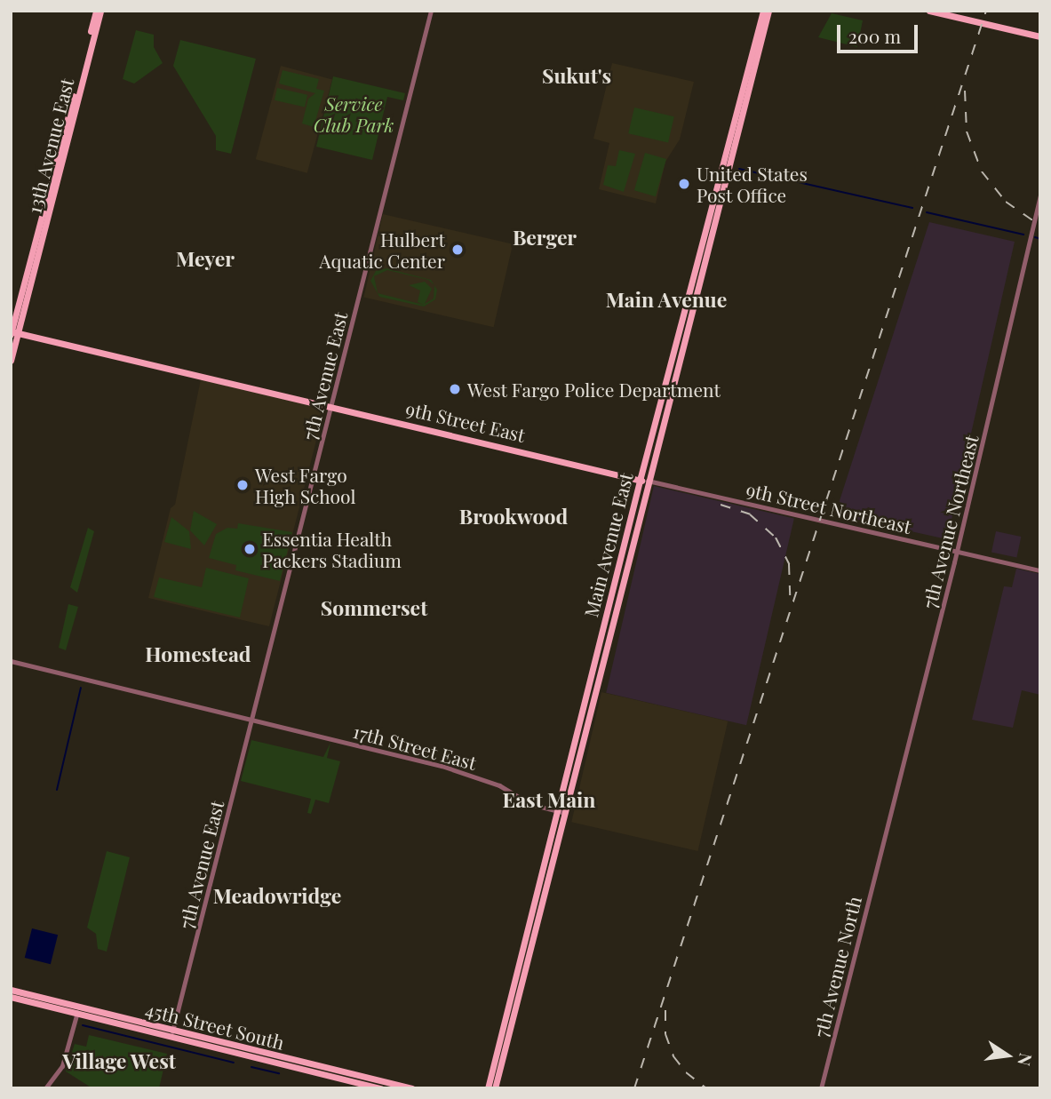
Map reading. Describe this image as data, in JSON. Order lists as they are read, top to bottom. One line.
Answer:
{"streets":{"main road":["13th Avenue East","9th Street East","Main Avenue East","45th Street South"],"street":["7th Avenue East","9th Street Northeast","7th Avenue Northeast","17th Street East","7th Avenue North"]},"crossings":[["13th Avenue East","9th Street East"],["7th Avenue East","9th Street East"],["7th Avenue East","17th Street East"],["7th Avenue East","45th Street South"],["9th Street East","9th Street Northeast"],["9th Street East","Main Avenue East"],["9th Street Northeast","7th Avenue Northeast"],["9th Street Northeast","Main Avenue East"],["7th Avenue Northeast","7th Avenue North"],["Main Avenue East","17th Street East"]],"districts":["Sukut's","Berger","Meyer","Main Avenue","Brookwood","Sommerset","Homestead","East Main","Meadowridge","Village West"],"parks":["Service Club Park"],"places":["United States Post Office","Hulbert Aquatic Center","West Fargo Police Department","West Fargo High School","Essentia Health Packers Stadium"],"scale_bar":"200 m","north":"right"}
